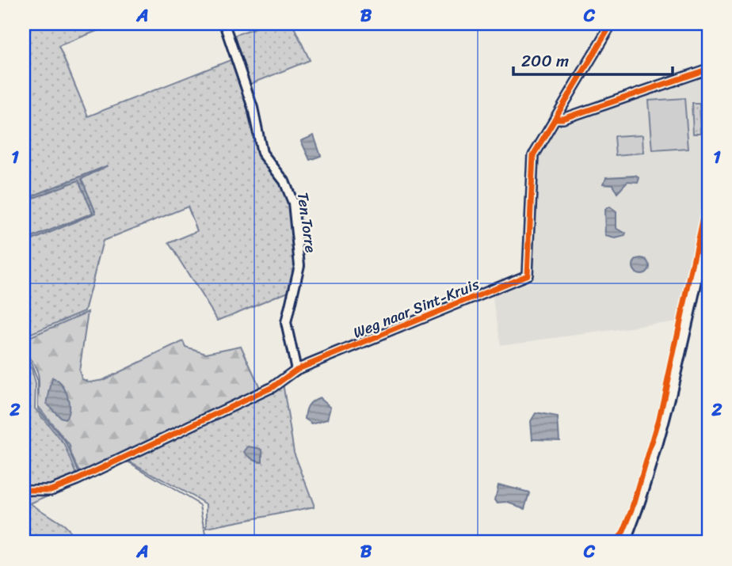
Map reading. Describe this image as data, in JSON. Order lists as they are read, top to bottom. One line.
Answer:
{"streets":{"street":["Ten Torre","Weg naar Sint-Kruis"]},"crossings":[["Ten Torre","Weg naar Sint-Kruis"]],"scale_bar":"200 m","grid":{"columns":["A","B","C"],"rows":["1","2"]}}
